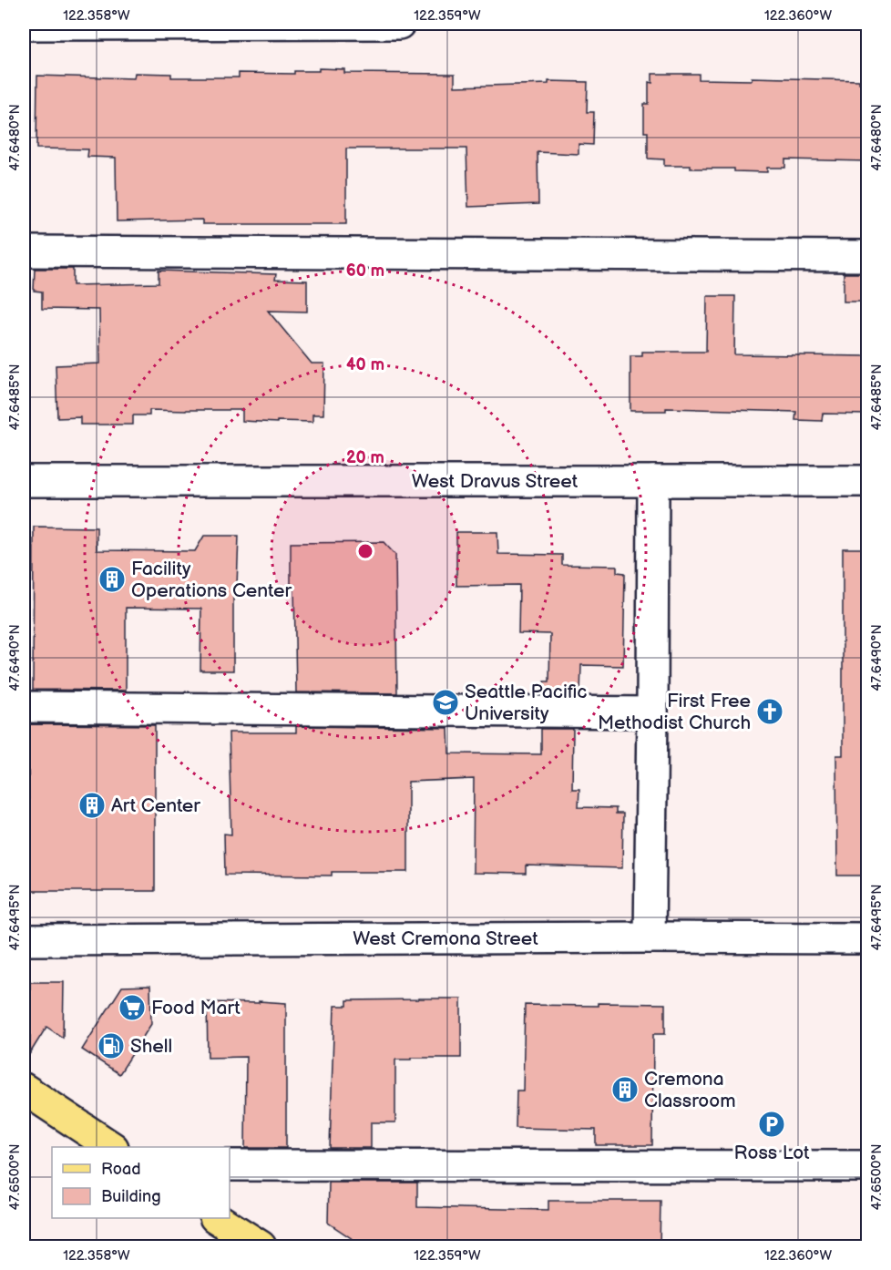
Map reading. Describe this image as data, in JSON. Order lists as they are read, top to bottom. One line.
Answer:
{"streets":{"street":["West Dravus Street","West Cremona Street"]},"places":{"building":["Facility Operations Center","Art Center","Cremona Classroom"],"school or university":["Seattle Pacific University"],"church":["First Free Methodist Church"],"supermarket":["Food Mart"],"fuel station":["Shell"],"parking":["Ross Lot"]},"legend":["Road","Building"],"coordinates":["122.358°W","122.359°W","122.360°W","47.6480°N","47.6485°N","47.6490°N","47.6495°N","47.6500°N"],"rings":["60 m","40 m","20 m"]}
